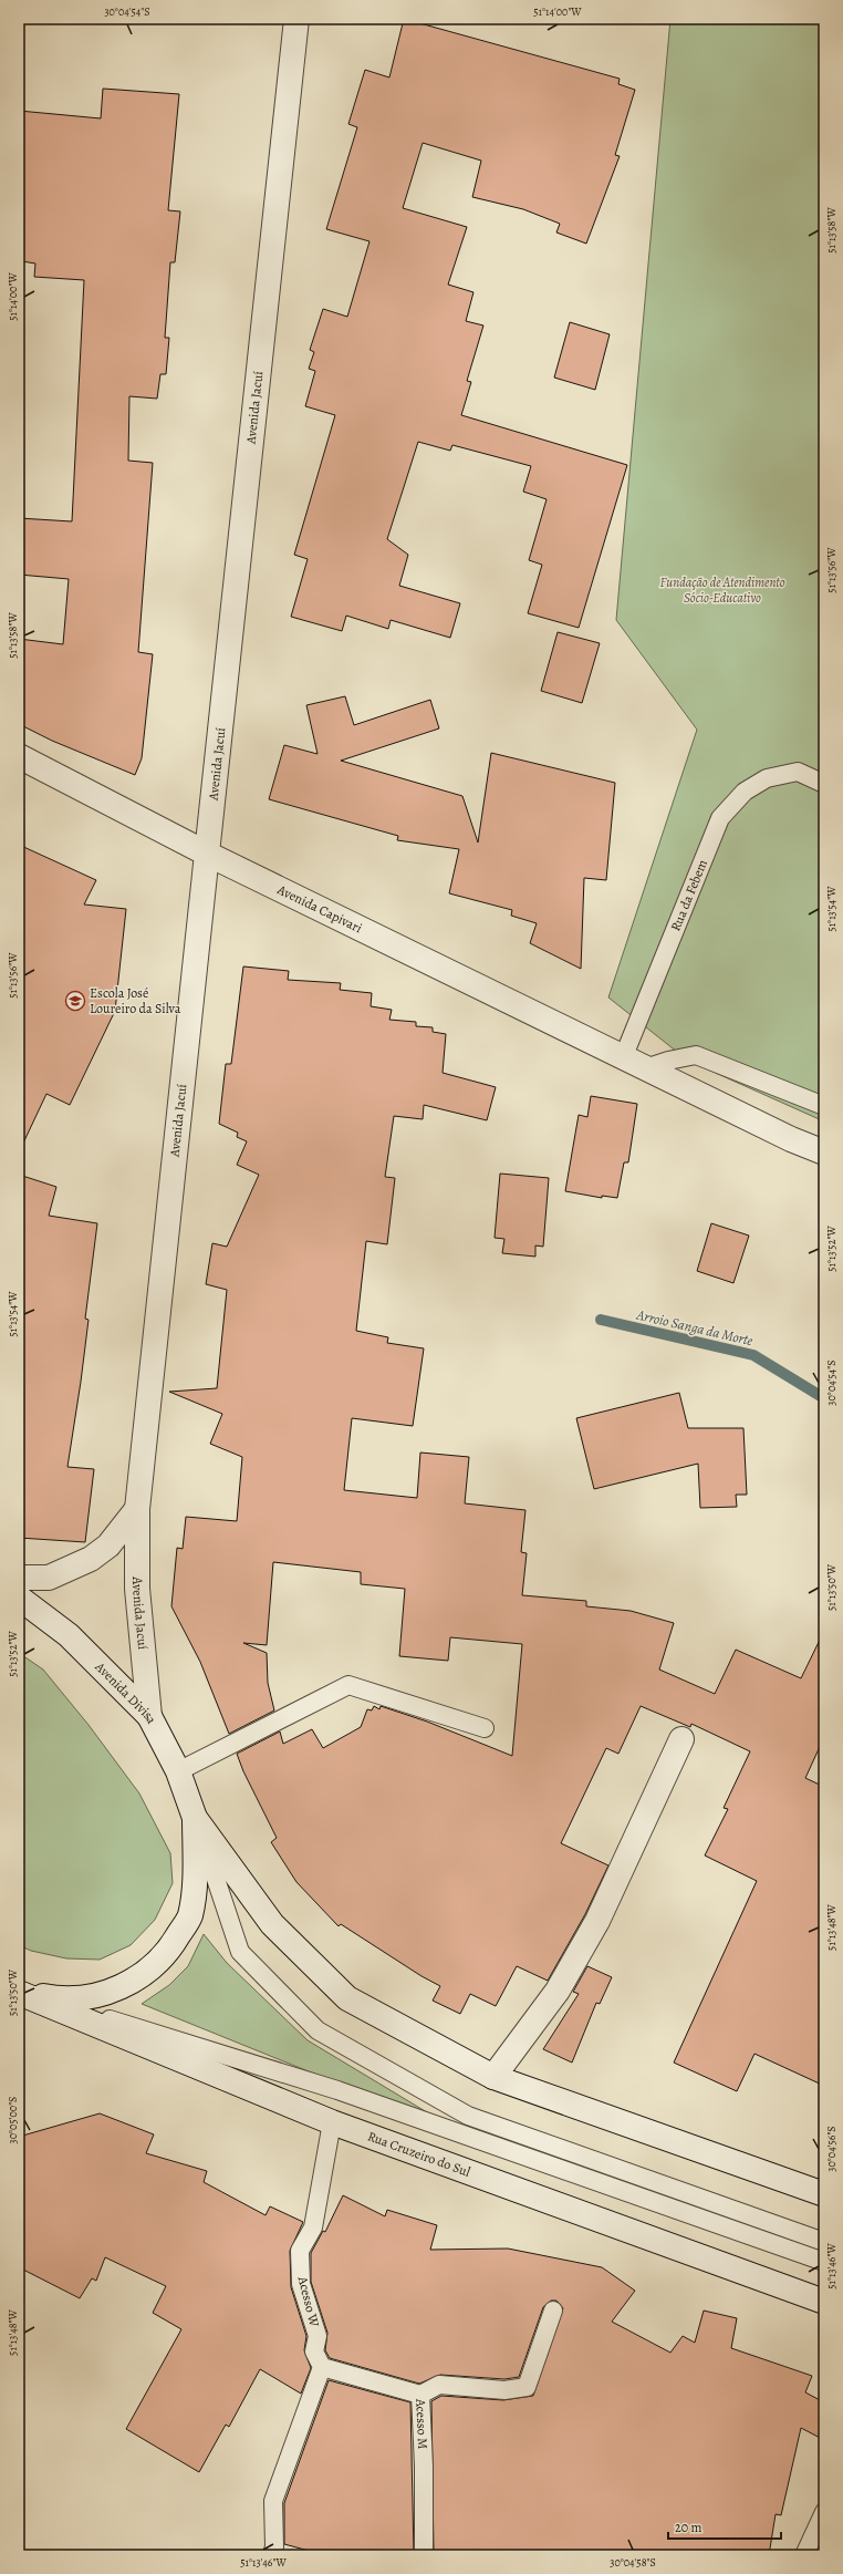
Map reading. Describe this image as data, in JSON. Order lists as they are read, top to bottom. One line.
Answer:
{"streets":{"street":["Avenida Jacuí","Avenida Capivari","Avenida Divisa","Rua Cruzeiro do Sul"],"lane":["Rua da Febem","Acesso W","Acesso M"]},"crossings":[["Avenida Jacuí","Avenida Capivari"],["Avenida Jacuí","Avenida Divisa"],["Rua da Febem","Avenida Capivari"],["Rua Cruzeiro do Sul","Acesso W"],["Acesso W","Acesso M"]],"water":["Arroio Sanga da Morte"],"parks":["Fundação de Atendimento Sócio-Educativo"],"places":{"school or university":["Escola José Loureiro da Silva"]},"scale_bar":"20 m","coordinates":["30°04'54\"S","51°14'00\"W","51°13'58\"W","51°13'56\"W","51°13'54\"W","51°13'52\"W","51°13'50\"W","51°13'48\"W","30°05'00\"S","30°04'56\"S","51°13'46\"W","30°04'58\"S"]}
